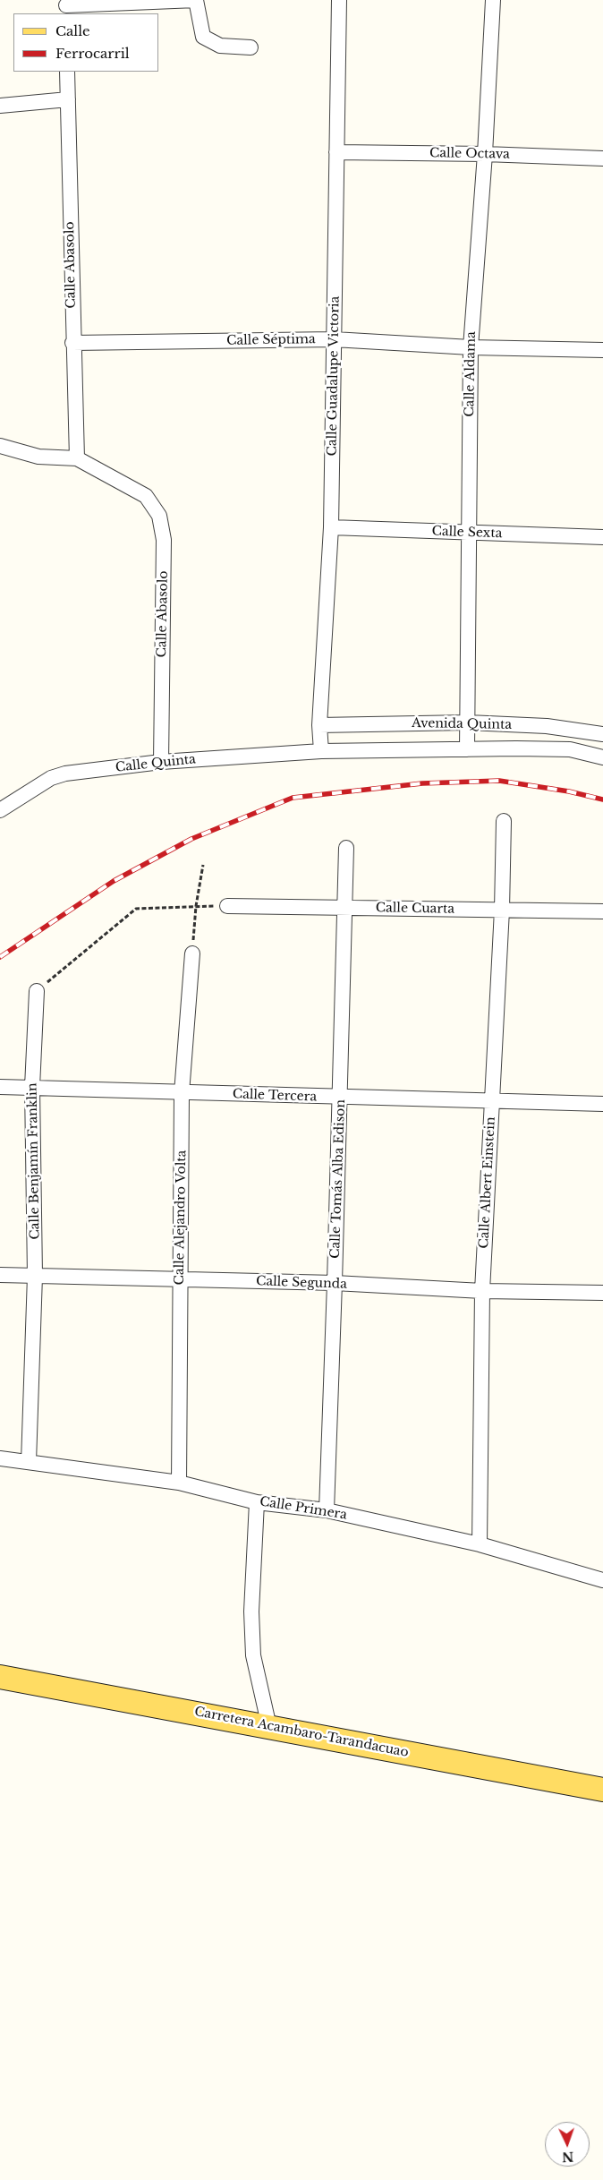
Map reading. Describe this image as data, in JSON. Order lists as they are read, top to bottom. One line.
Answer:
{"streets":{"main road":["Carretera Acambaro-Tarandacuao"],"street":["Calle Octava","Calle Abasolo","Calle Séptima","Calle Aldama","Calle Guadalupe Victoria","Calle Sexta","Avenida Quinta","Calle Quinta","Calle Cuarta","Calle Tercera","Calle Benjamín Franklin","Calle Tomás Alba Edison","Calle Albert Einstein","Calle Alejandro Volta","Calle Segunda","Calle Primera"]},"crossings":[["Calle Octava","Calle Aldama"],["Calle Octava","Calle Guadalupe Victoria"],["Calle Abasolo","Calle Séptima"],["Calle Abasolo","Calle Quinta"],["Calle Séptima","Calle Aldama"],["Calle Séptima","Calle Guadalupe Victoria"],["Calle Aldama","Calle Sexta"],["Calle Aldama","Avenida Quinta"],["Calle Guadalupe Victoria","Calle Sexta"],["Calle Guadalupe Victoria","Avenida Quinta"],["Calle Guadalupe Victoria","Calle Quinta"],["Avenida Quinta","Calle Quinta"],["Calle Cuarta","Calle Tomás Alba Edison"],["Calle Cuarta","Calle Albert Einstein"],["Calle Tercera","Calle Benjamín Franklin"],["Calle Tercera","Calle Tomás Alba Edison"],["Calle Tercera","Calle Albert Einstein"],["Calle Tercera","Calle Alejandro Volta"],["Calle Benjamín Franklin","Calle Segunda"],["Calle Benjamín Franklin","Calle Primera"],["Calle Tomás Alba Edison","Calle Segunda"],["Calle Tomás Alba Edison","Calle Primera"],["Calle Albert Einstein","Calle Segunda"],["Calle Albert Einstein","Calle Primera"],["Calle Alejandro Volta","Calle Segunda"],["Calle Alejandro Volta","Calle Primera"]],"legend":["Calle","Ferrocarril"],"north":"bottom"}
